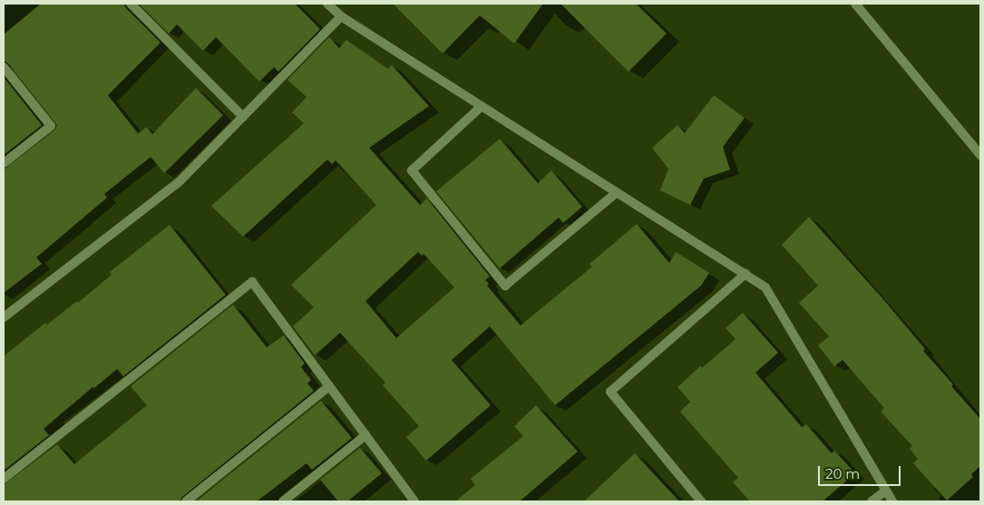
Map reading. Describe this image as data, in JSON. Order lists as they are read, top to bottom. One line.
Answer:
{"scale_bar":"20 m"}
